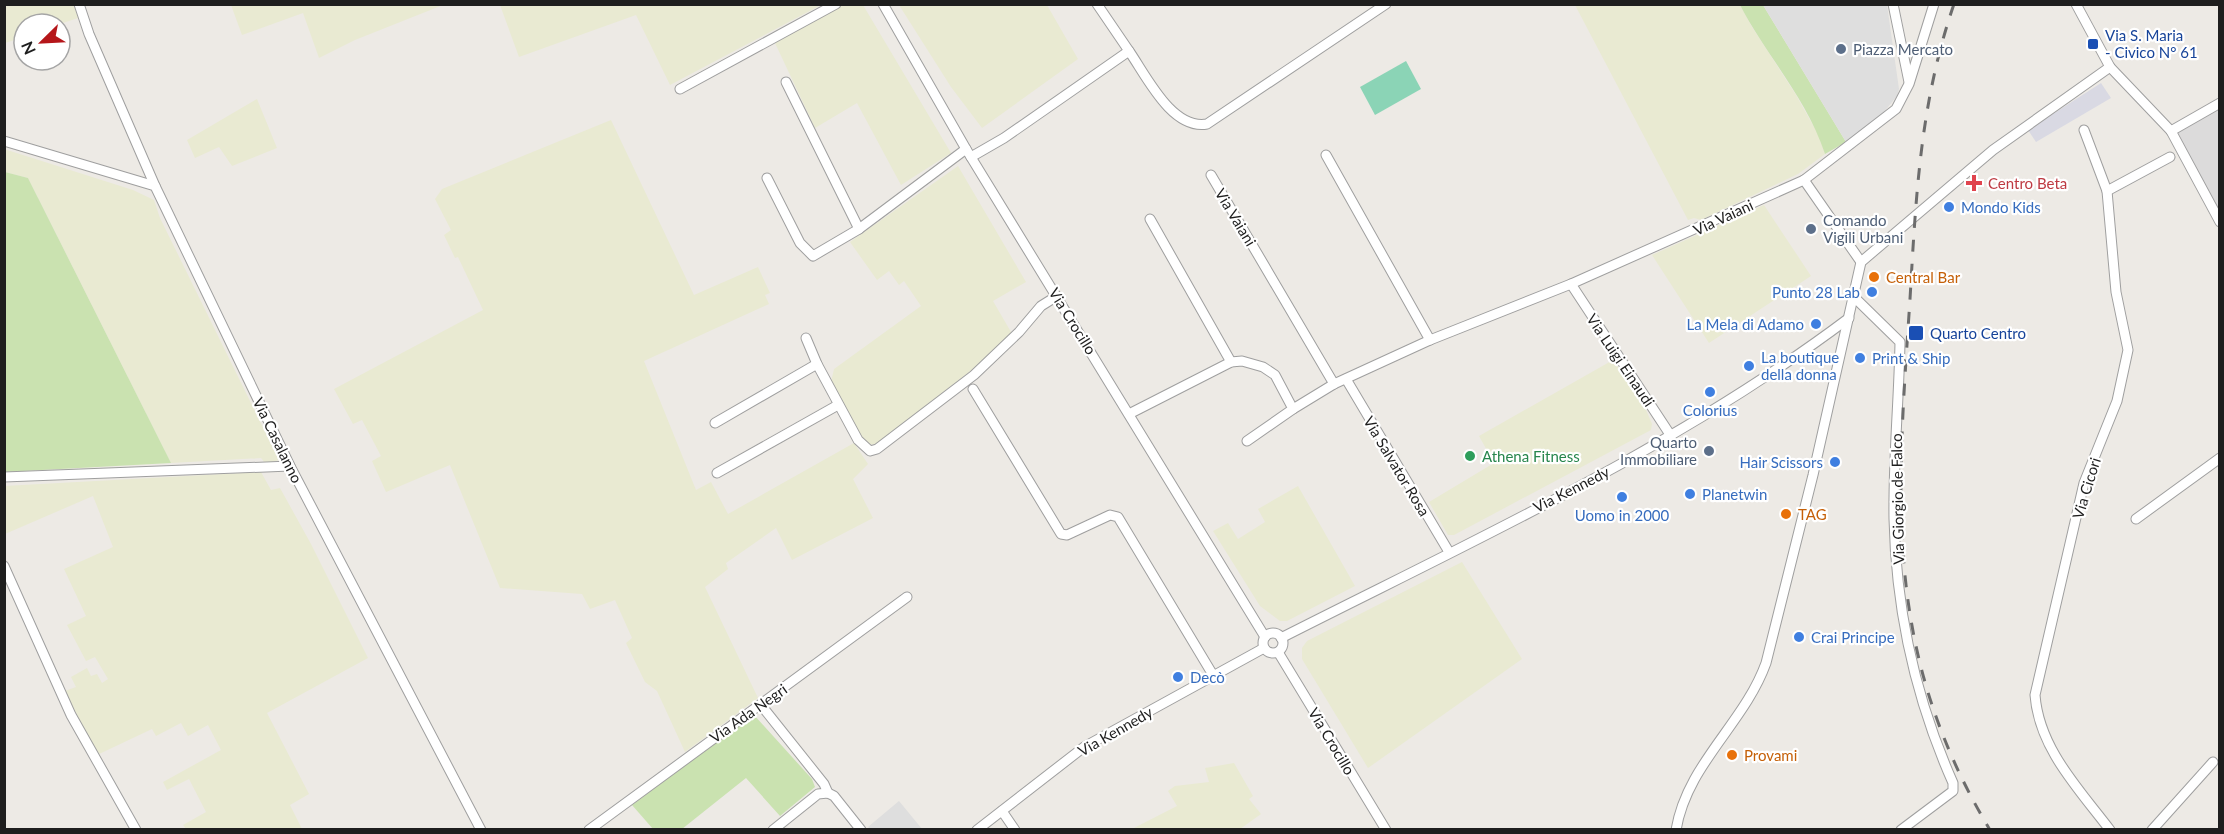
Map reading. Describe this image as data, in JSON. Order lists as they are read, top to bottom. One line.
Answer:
{"streets":{"street":["Via Vaiani","Via Crocillo","Via Luigi Einaudi","Via Casalanno","Via Salvator Rosa","Via Cicori","Via Kennedy","Via Giorgio de Falco","Via Ada Negri"]},"crossings":[["Via Vaiani","Via Luigi Einaudi"],["Via Vaiani","Via Salvator Rosa"],["Via Crocillo","Via Kennedy"],["Via Luigi Einaudi","Via Kennedy"],["Via Salvator Rosa","Via Kennedy"]],"places":{"transit":["Via S. Maria - Civico N° 61","Quarto Centro"],"other":["Piazza Mercato","Mondo Kids","Comando Vigili Urbani","Central Bar","Punto 28 Lab","La Mela di Adamo","Print & Ship","La boutique della donna","Colorius","Quarto Immobiliare","Athena Fitness","Hair Scissors","Planetwin","Uomo in 2000","TAG","Crai Principe","Decò","Provami"],"health":["Centro Beta"]},"north":"bottom left"}
